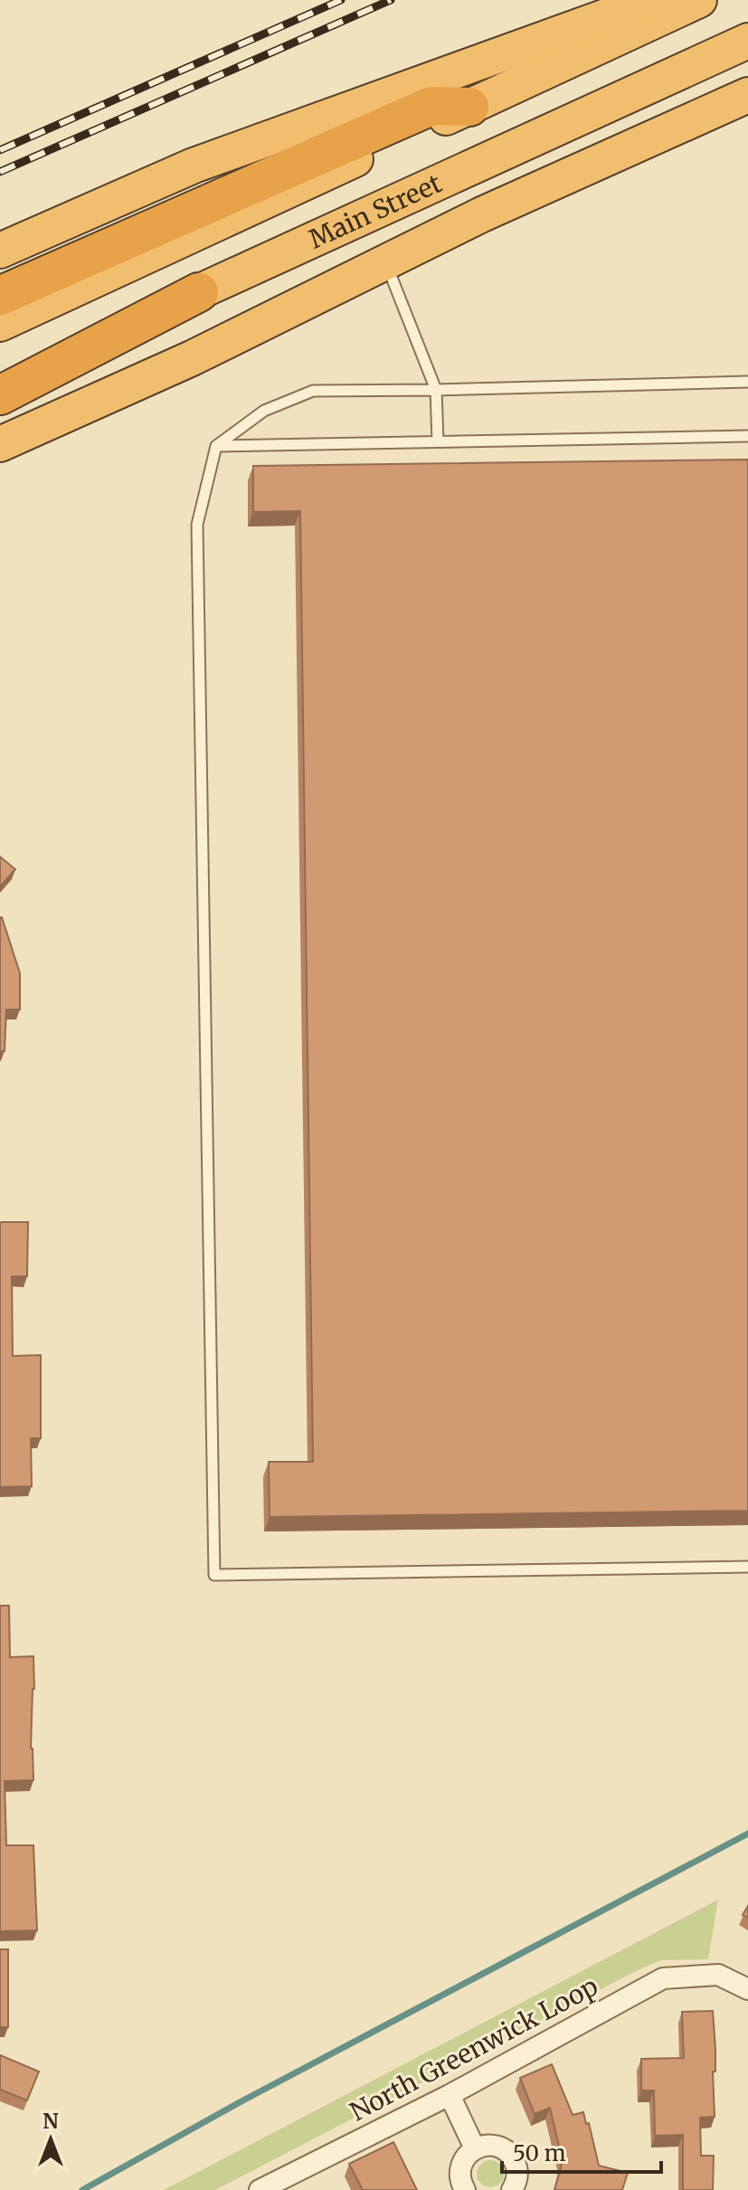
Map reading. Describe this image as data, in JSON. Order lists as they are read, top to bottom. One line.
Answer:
{"streets":{"highway":["Main Street"],"street":["North Greenwick Loop"]},"scale_bar":"50 m","north":"top"}
